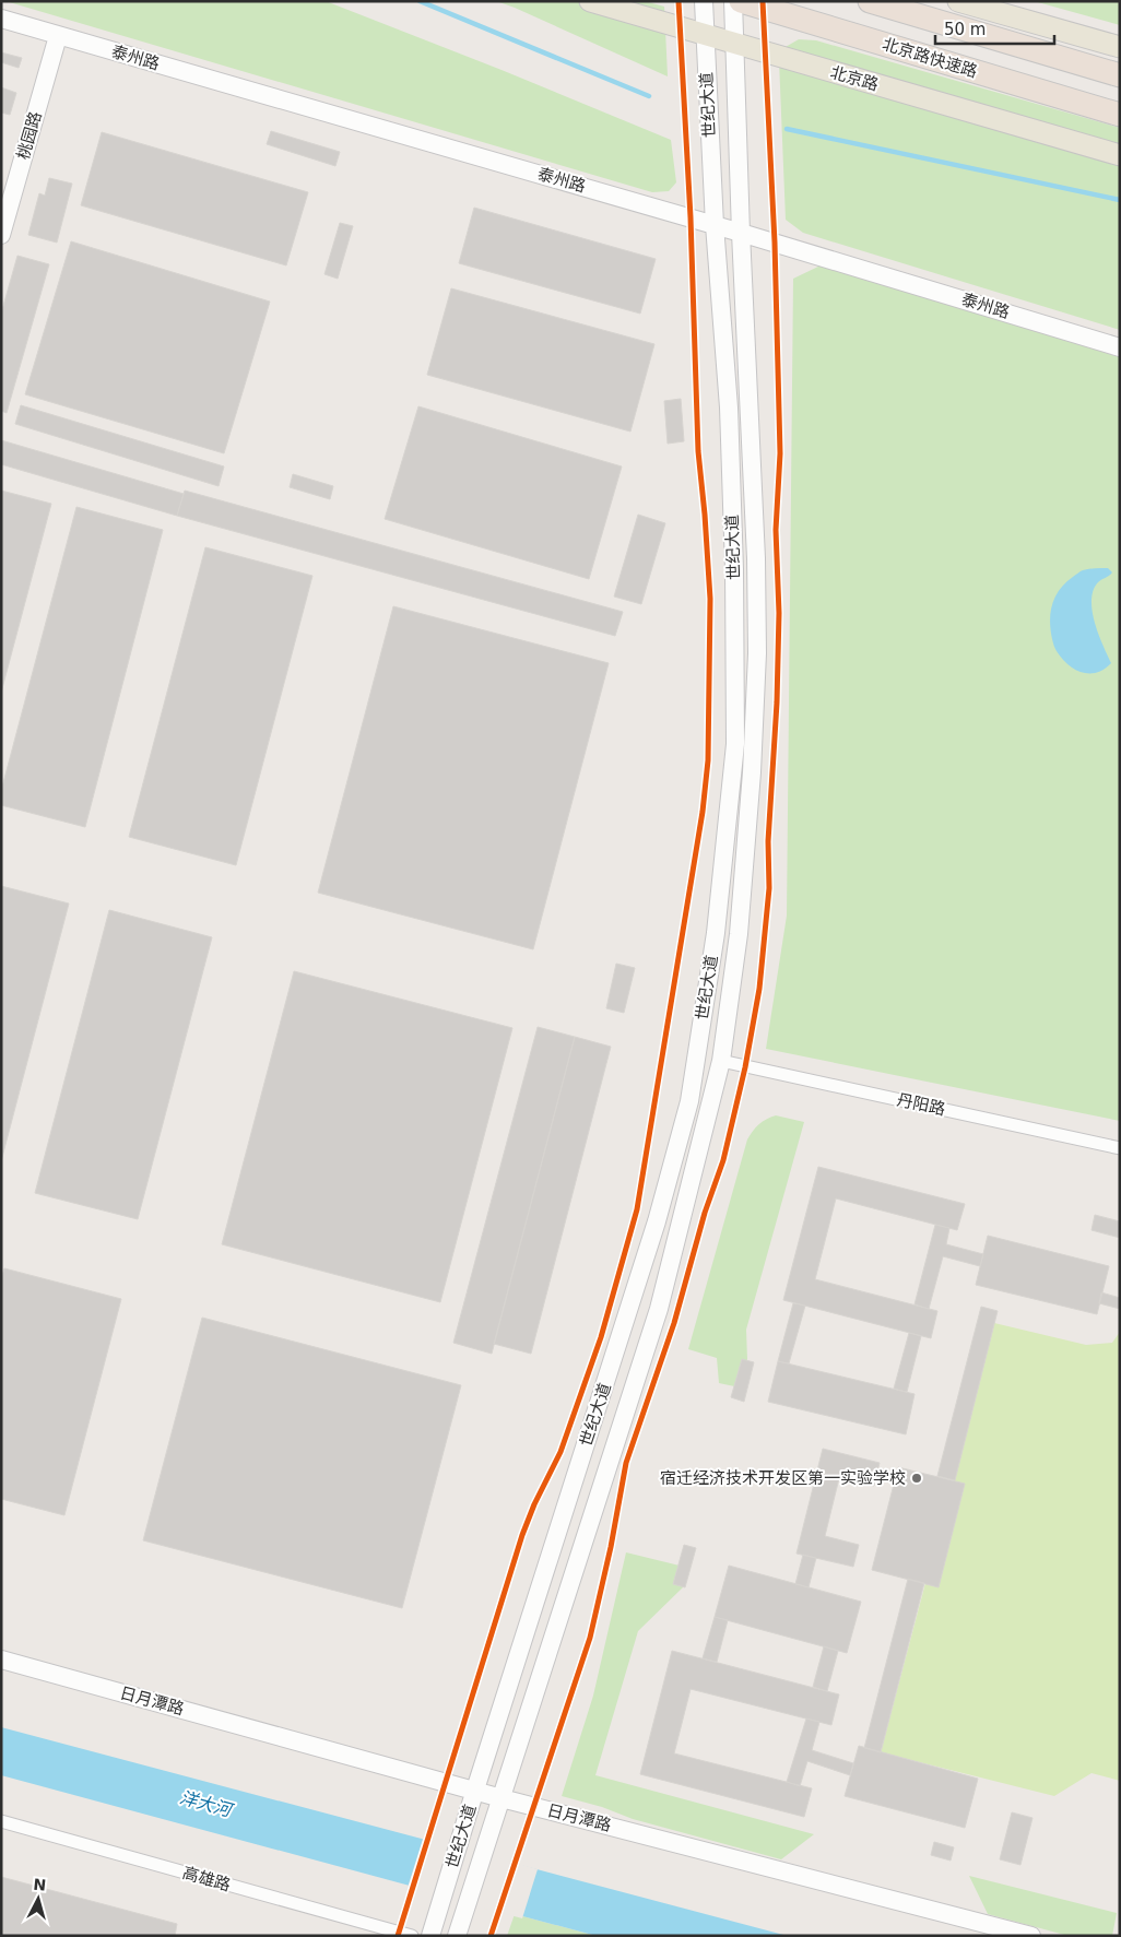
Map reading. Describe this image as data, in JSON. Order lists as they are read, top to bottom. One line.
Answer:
{"streets":{"highway":["北京路快速路"],"main road":["北京路"],"street":["泰州路","世纪大道","桃园路","丹阳路","日月潭路","高雄路"]},"crossings":[["泰州路","世纪大道"],["泰州路","桃园路"],["北京路","世纪大道"],["世纪大道","丹阳路"],["世纪大道","日月潭路"]],"water":["洋大河"],"places":["宿迁经济技术开发区第一实验学校"],"scale_bar":"50 m","north":"top"}
